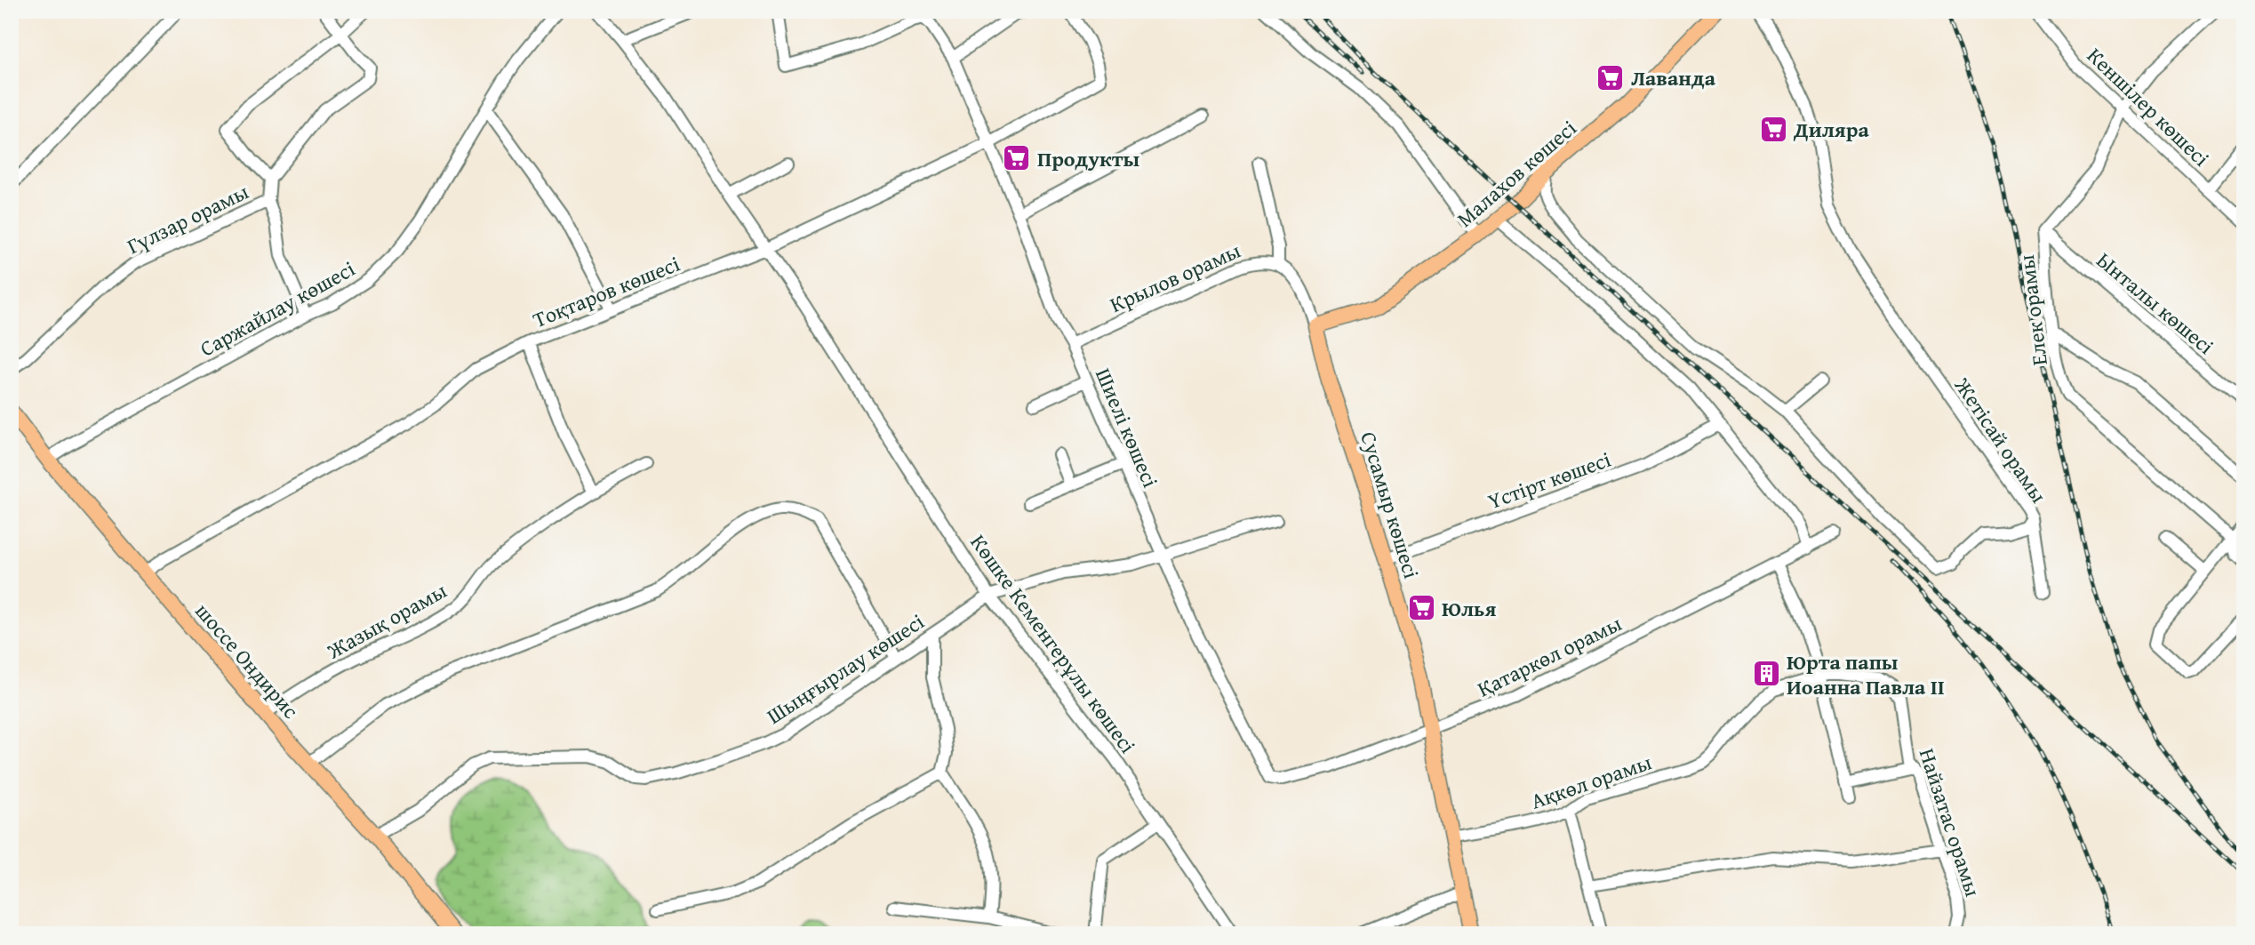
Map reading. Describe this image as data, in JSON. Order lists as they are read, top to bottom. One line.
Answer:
{"streets":{"main road":["Малахов көшесі","Сусамыр көшесі","шоссе Ондирис"],"street":["Кеншілер көшесі","Гүлзар орамы","Крылов орамы","Тоқтаров көшесі","Ынталы көшесі","Саржайлау көшесі","Елек орамы","Шиелі көшесі","Жетісай орамы","Үстірт көшесі","Жазық орамы","Көшке Кеменгерұлы көшесі","Қатаркөл орамы","Шыңғырлау көшесі","Ақкөл орамы","Найзатас орамы"]},"crossings":[["Кеншілер көшесі","Елек орамы"],["Малахов көшесі","Жетісай орамы"],["Малахов көшесі","Сусамыр көшесі"],["Крылов орамы","Шиелі көшесі"],["Крылов орамы","Сусамыр көшесі"],["Тоқтаров көшесі","Шиелі көшесі"],["Тоқтаров көшесі","Көшке Кеменгерұлы көшесі"],["Тоқтаров көшесі","шоссе Ондирис"],["Ынталы көшесі","Елек орамы"],["Саржайлау көшесі","шоссе Ондирис"],["Шиелі көшесі","Қатаркөл орамы"],["Үстірт көшесі","Сусамыр көшесі"],["Сусамыр көшесі","Қатаркөл орамы"],["Сусамыр көшесі","Ақкөл орамы"],["Жазық орамы","шоссе Ондирис"],["Көшке Кеменгерұлы көшесі","Шыңғырлау көшесі"],["шоссе Ондирис","Шыңғырлау көшесі"],["Ақкөл орамы","Найзатас орамы"]],"places":{"supermarket":["Лаванда","Диляра","Продукты","Юлья"],"building":["Юрта папы Иоанна Павла II"]}}
